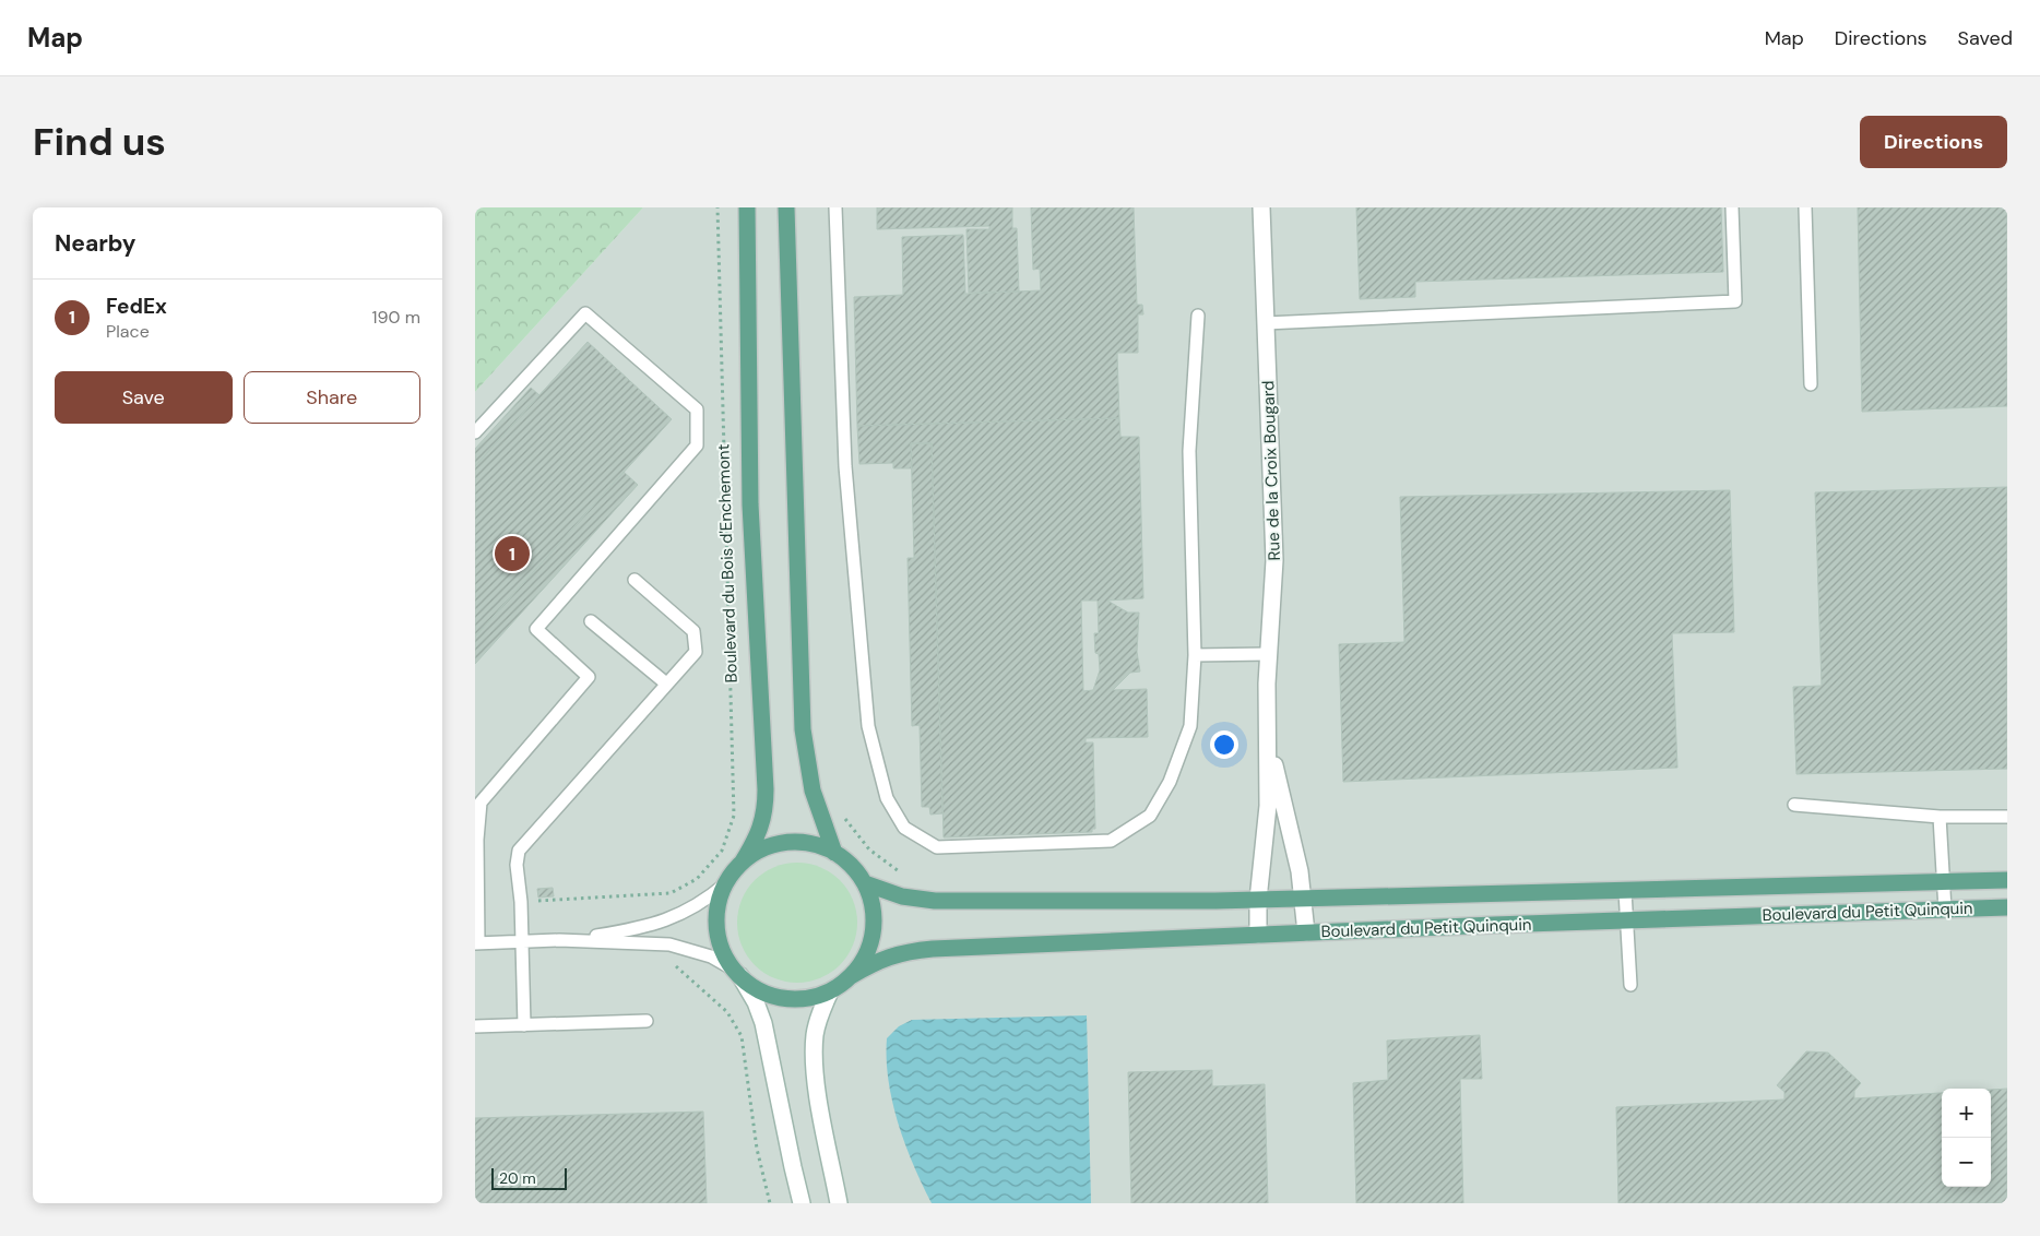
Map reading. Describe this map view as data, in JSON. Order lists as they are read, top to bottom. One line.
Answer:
{"streets":{"main road":["Boulevard du Bois d'Enchemont","Boulevard du Petit Quinquin"],"street":["Rue de la Croix Bougard"]},"crossings":[["Boulevard du Bois d'Enchemont","Boulevard du Petit Quinquin"]],"scale_bar":"20 m","page":{"header":"Map","nav":["Map","Directions","Saved"],"buttons":["Directions",["Save","Share"]],"title":"Find us","heading":"Nearby","list":[{"mark":"1","name":"FedEx","note":"Place","value":"190 m"}],"pins":"1","map_buttons":["+","−"],"scale":"20 m"}}
